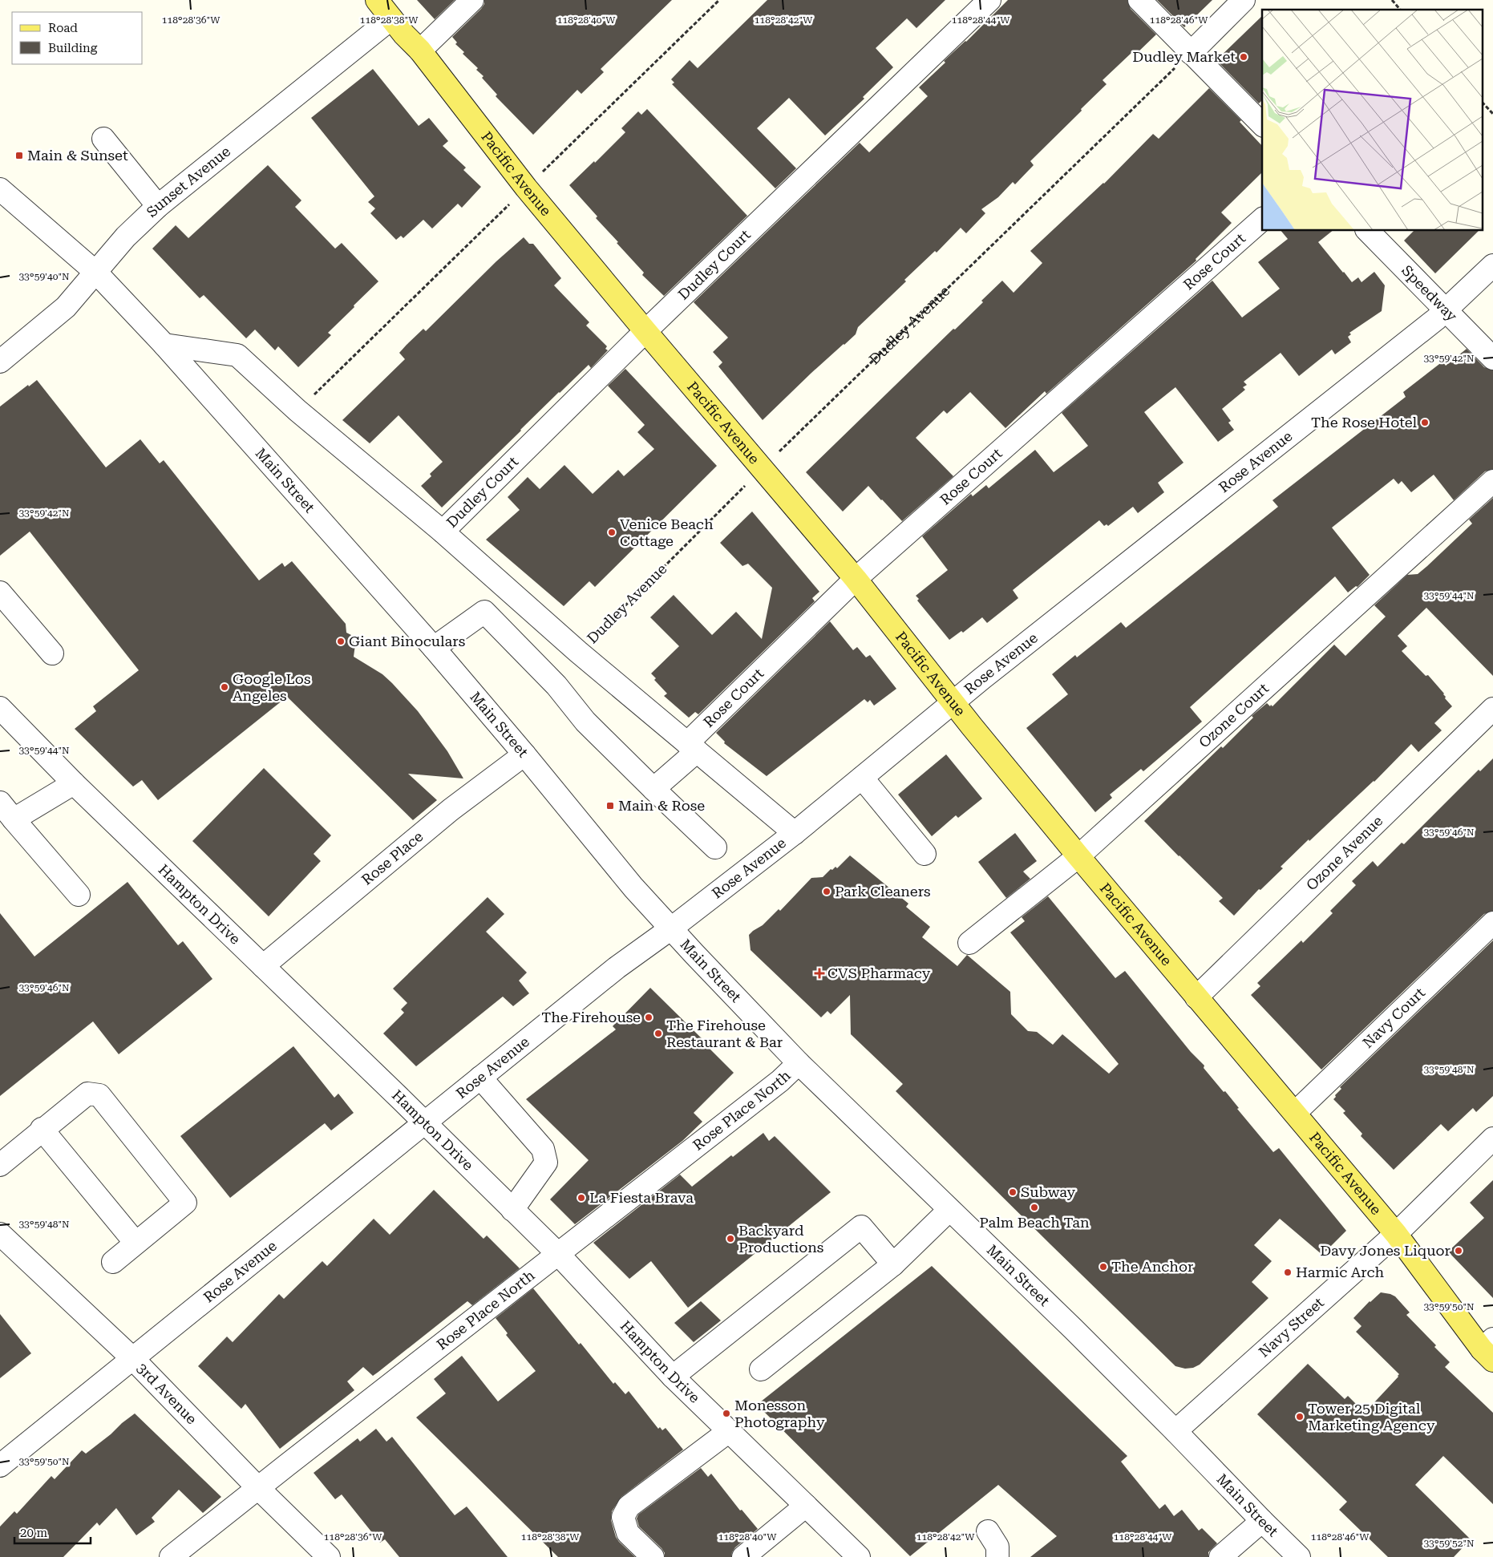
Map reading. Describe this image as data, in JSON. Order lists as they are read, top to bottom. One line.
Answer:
{"streets":{"main road":["Pacific Avenue"],"street":["Sunset Avenue","Rose Court","Dudley Court","Speedway","Rose Avenue","Main Street","Ozone Court","Ozone Avenue","Rose Place","Hampton Drive","Navy Court","Rose Place North","Navy Street","3rd Avenue"],"path":["Dudley Avenue"]},"crossings":[["Pacific Avenue","Sunset Avenue"],["Pacific Avenue","Rose Court"],["Pacific Avenue","Dudley Court"],["Pacific Avenue","Dudley Avenue"],["Pacific Avenue","Rose Avenue"],["Pacific Avenue","Ozone Court"],["Pacific Avenue","Ozone Avenue"],["Pacific Avenue","Navy Court"],["Pacific Avenue","Navy Street"],["Sunset Avenue","Main Street"],["Speedway","Rose Avenue"],["Rose Avenue","Main Street"],["Rose Avenue","Hampton Drive"],["Rose Avenue","3rd Avenue"],["Main Street","Rose Place"],["Main Street","Rose Place North"],["Main Street","Navy Street"],["Rose Place","Hampton Drive"],["Hampton Drive","Rose Place North"],["Rose Place North","3rd Avenue"]],"places":{"other":["Dudley Market","The Rose Hotel","Venice Beach Cottage","Giant Binoculars","Google Los Angeles","Park Cleaners","The Firehouse","The Firehouse Restaurant & Bar","Subway","La Fiesta Brava","Palm Beach Tan","Backyard Productions","Davy Jones Liquor","The Anchor","Harmic Arch","Monesson Photography","Tower 25 Digital Marketing Agency"],"transit":["Main & Sunset","Main & Rose"],"health":["CVS Pharmacy"]},"legend":["Road","Building"],"scale_bar":"20 m","coordinates":["118°28'36\"W","118°28'38\"W","118°28'40\"W","118°28'42\"W","118°28'44\"W","118°28'46\"W","33°59'40\"N","33°59'42\"N","33°59'44\"N","33°59'46\"N","33°59'48\"N","33°59'50\"N","33°59'52\"N"]}
